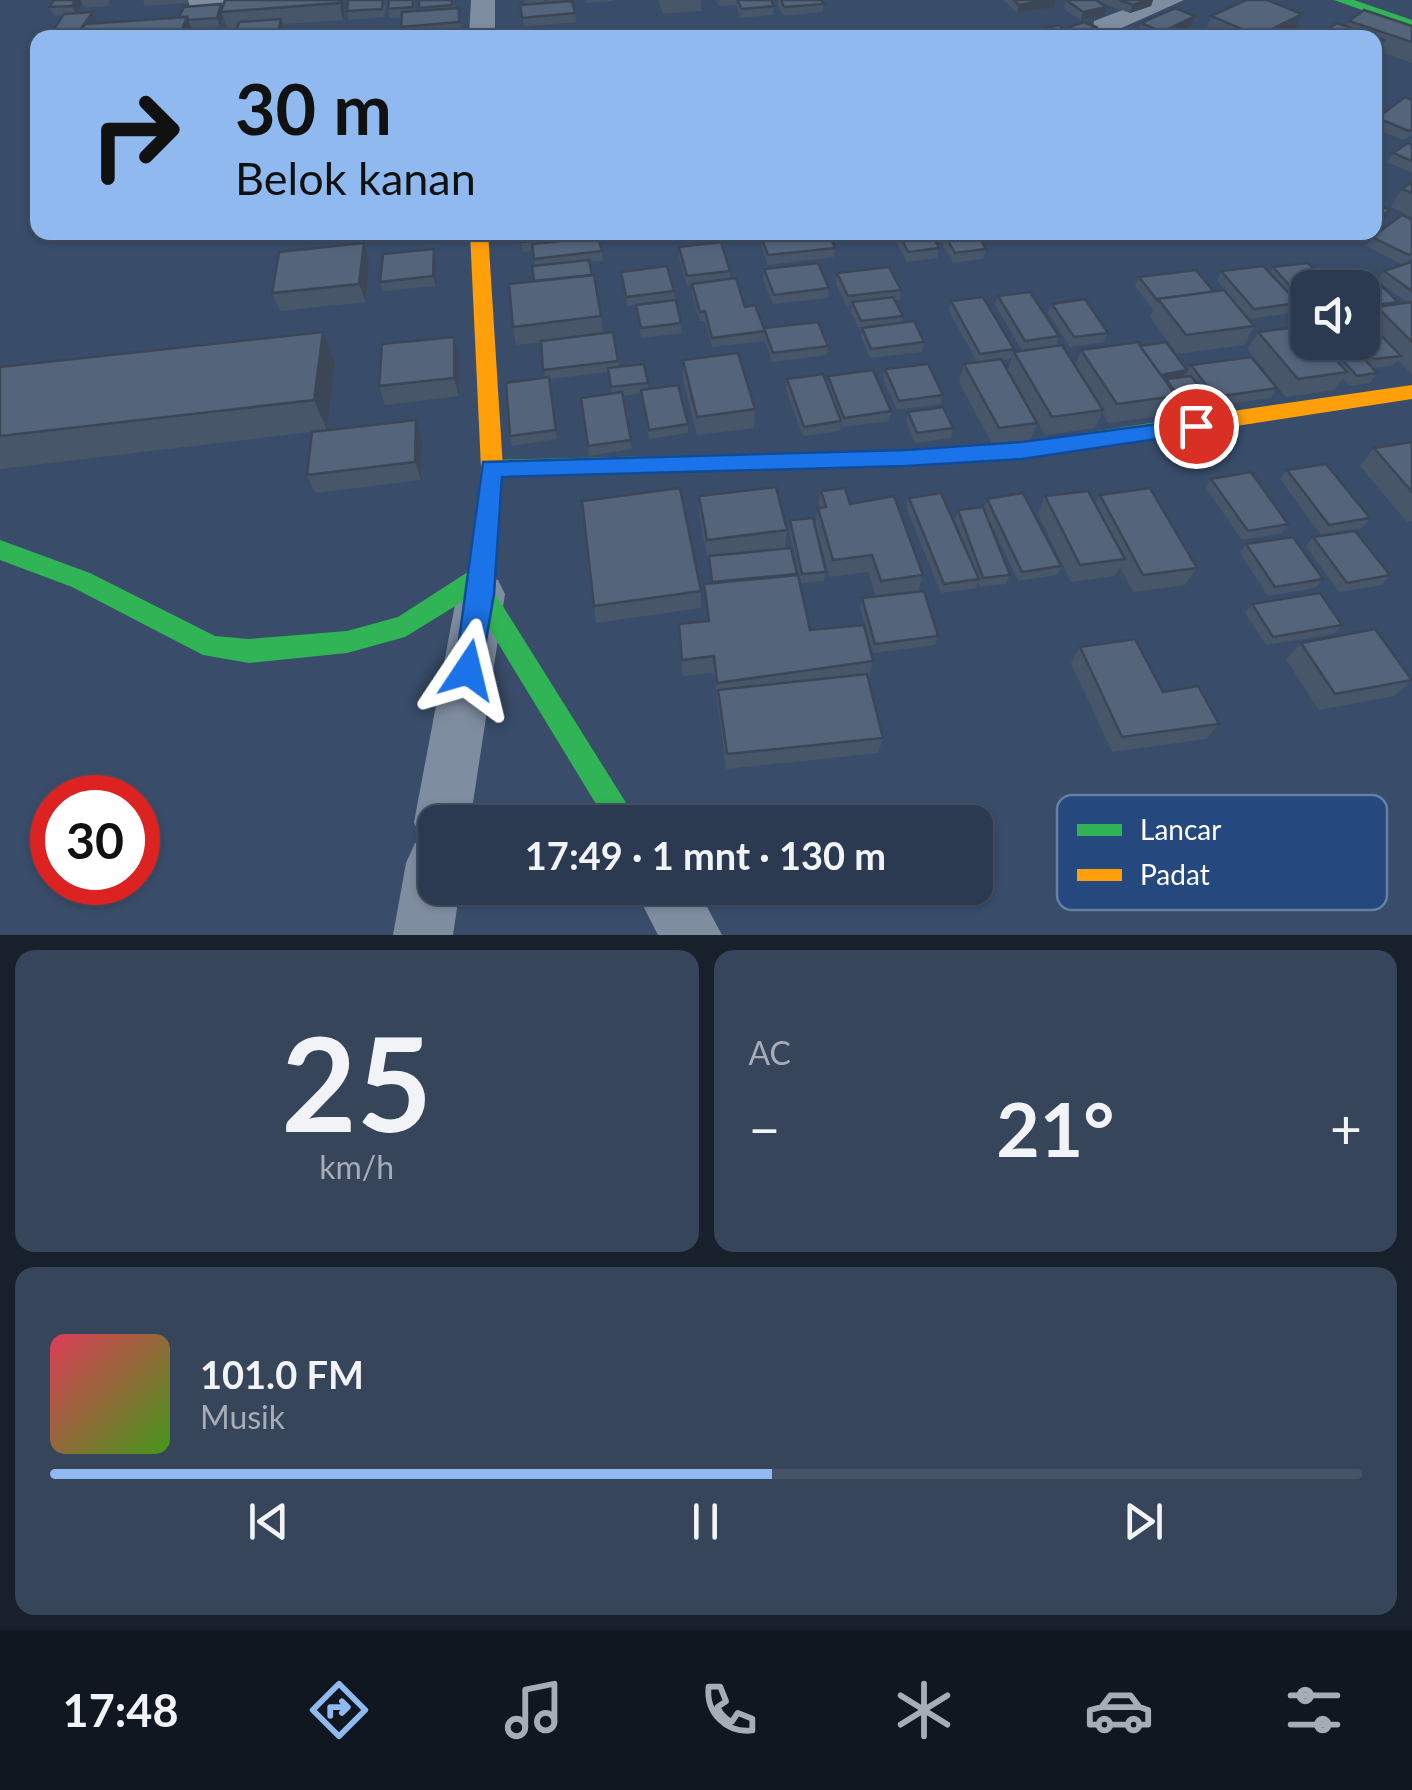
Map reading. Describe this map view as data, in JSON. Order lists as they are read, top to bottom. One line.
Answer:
{"legend":["Lancar","Padat"],"page":{"turn":["30 m","Belok kanan"],"limit":"30","trip":"17:49 · 1 mnt · 130 m","tile":[["25","km/h"],"AC"],"heat":["−","21°","+"],"song":["101.0 FM","Musik"],"tabs":"17:48"}}
